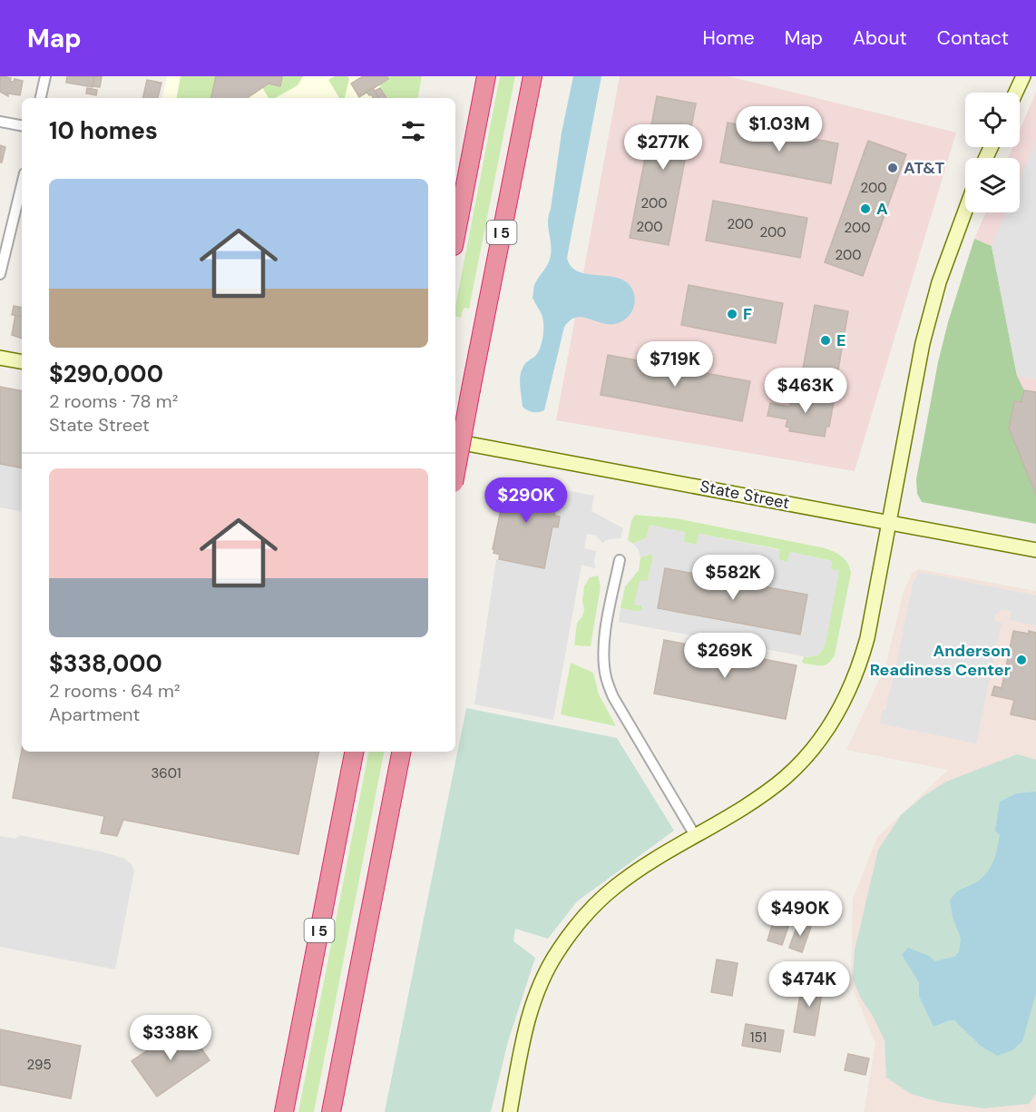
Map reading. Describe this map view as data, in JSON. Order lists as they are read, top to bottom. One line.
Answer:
{"streets":{"highway":["I 5"],"main road":["State Street"]},"places":["AT&T","A","F","E","Anderson Readiness Center"],"house_numbers":["200","200","200","200","200","200","200","3601","151","295"],"page":{"header":"Map","nav":["Home","Map","About","Contact"],"heading":"10 homes","price":["$1.03M","$277K","$719K","$463K","$290K","$582K","$269K","$490K","$474K","$338K"],"list":[{"name":"$290,000","note":"2 rooms · 78 m² · State Street"},{"name":"$338,000","note":"2 rooms · 64 m² · Apartment"}]}}
